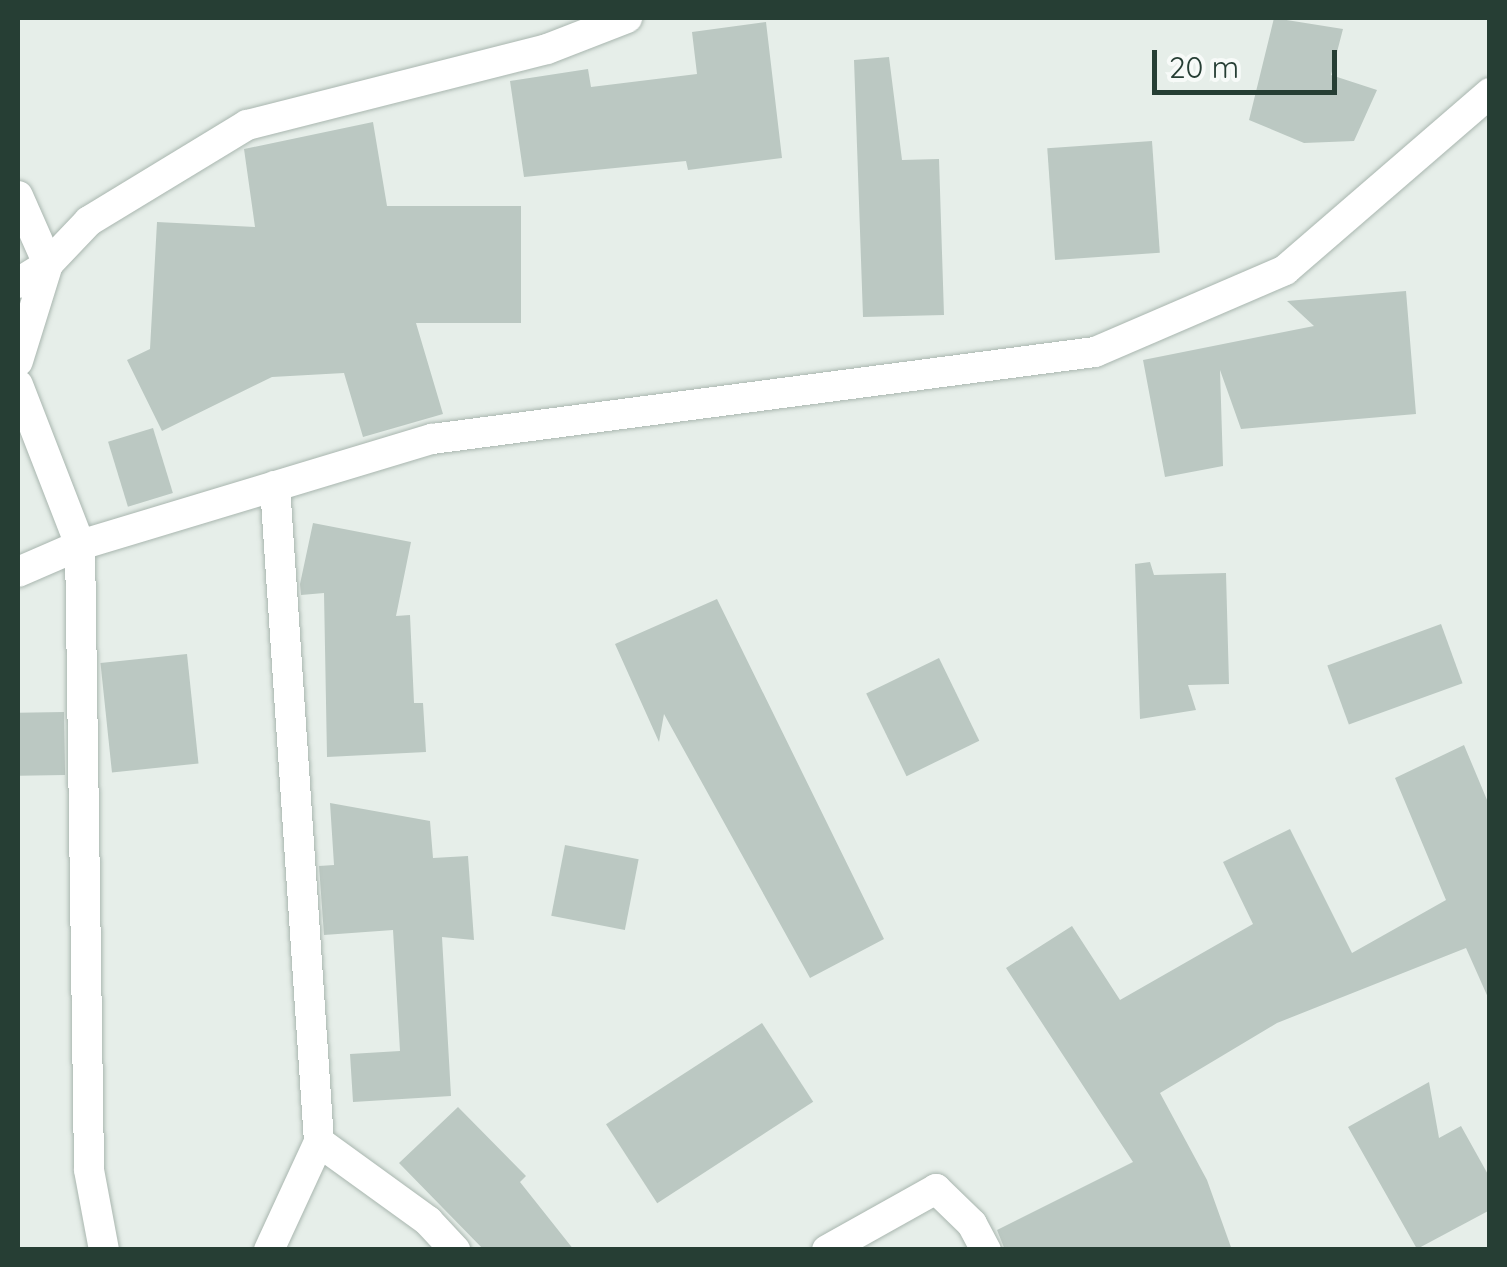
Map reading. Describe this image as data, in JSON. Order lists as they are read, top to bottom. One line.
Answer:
{"scale_bar":"20 m"}
